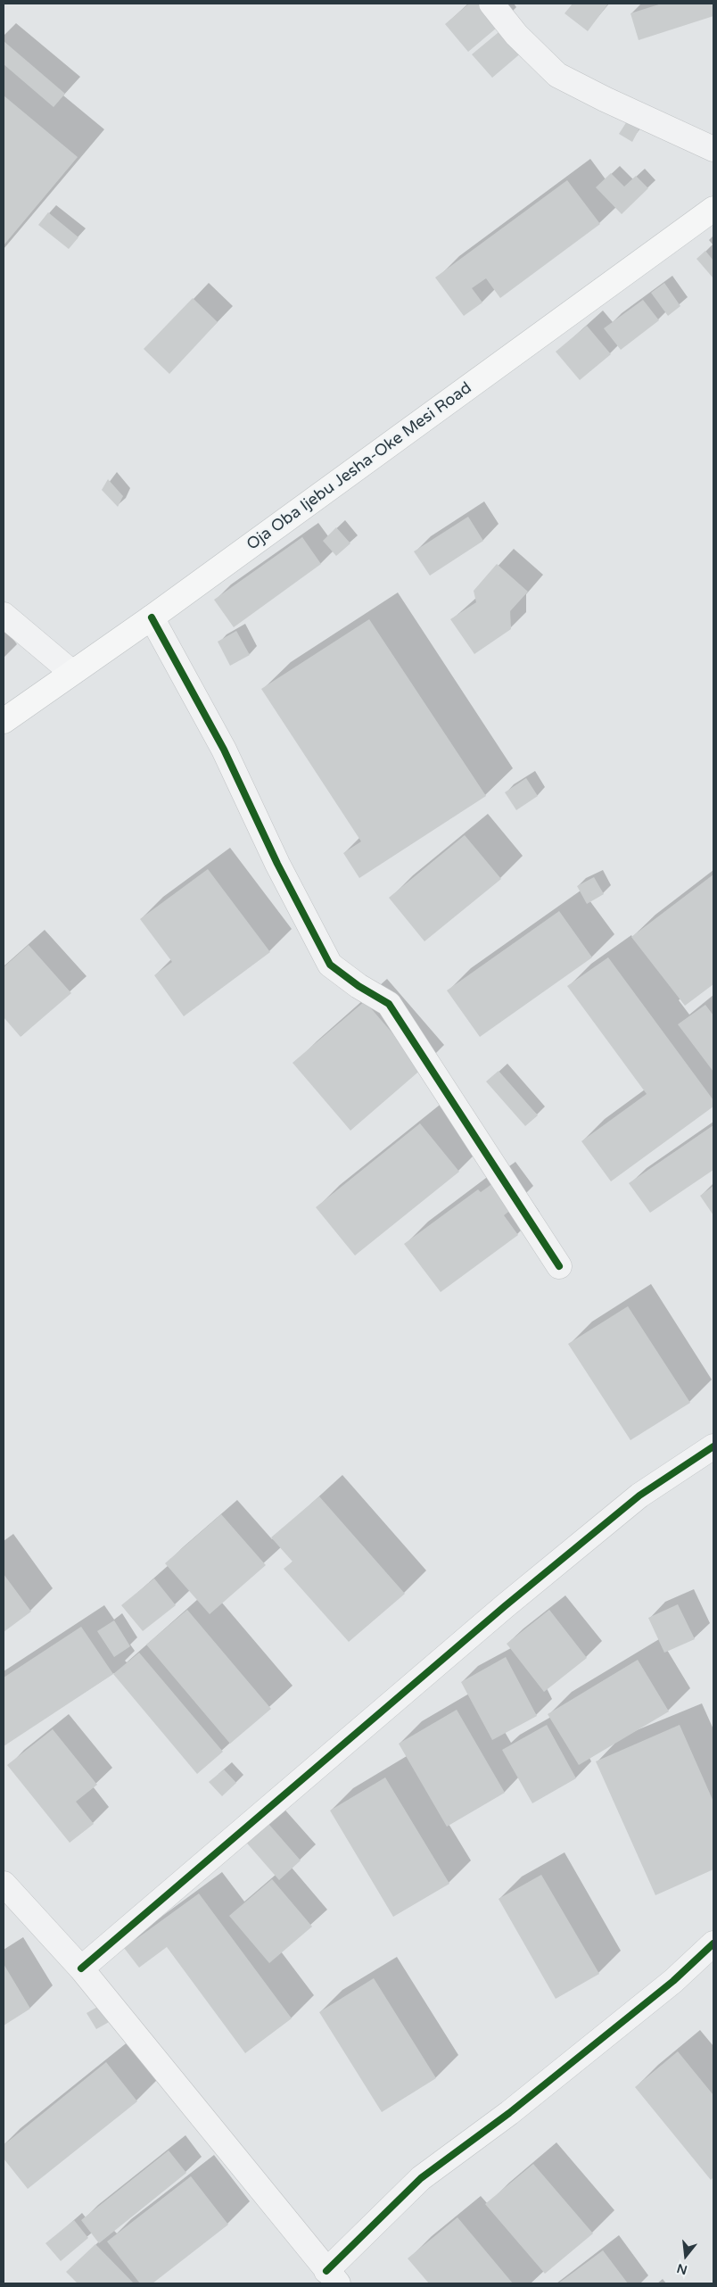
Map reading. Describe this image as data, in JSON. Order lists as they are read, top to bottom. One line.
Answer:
{"streets":{"main road":["Oja Oba Ijebu Jesha-Oke Mesi Road"]},"north":"bottom"}
